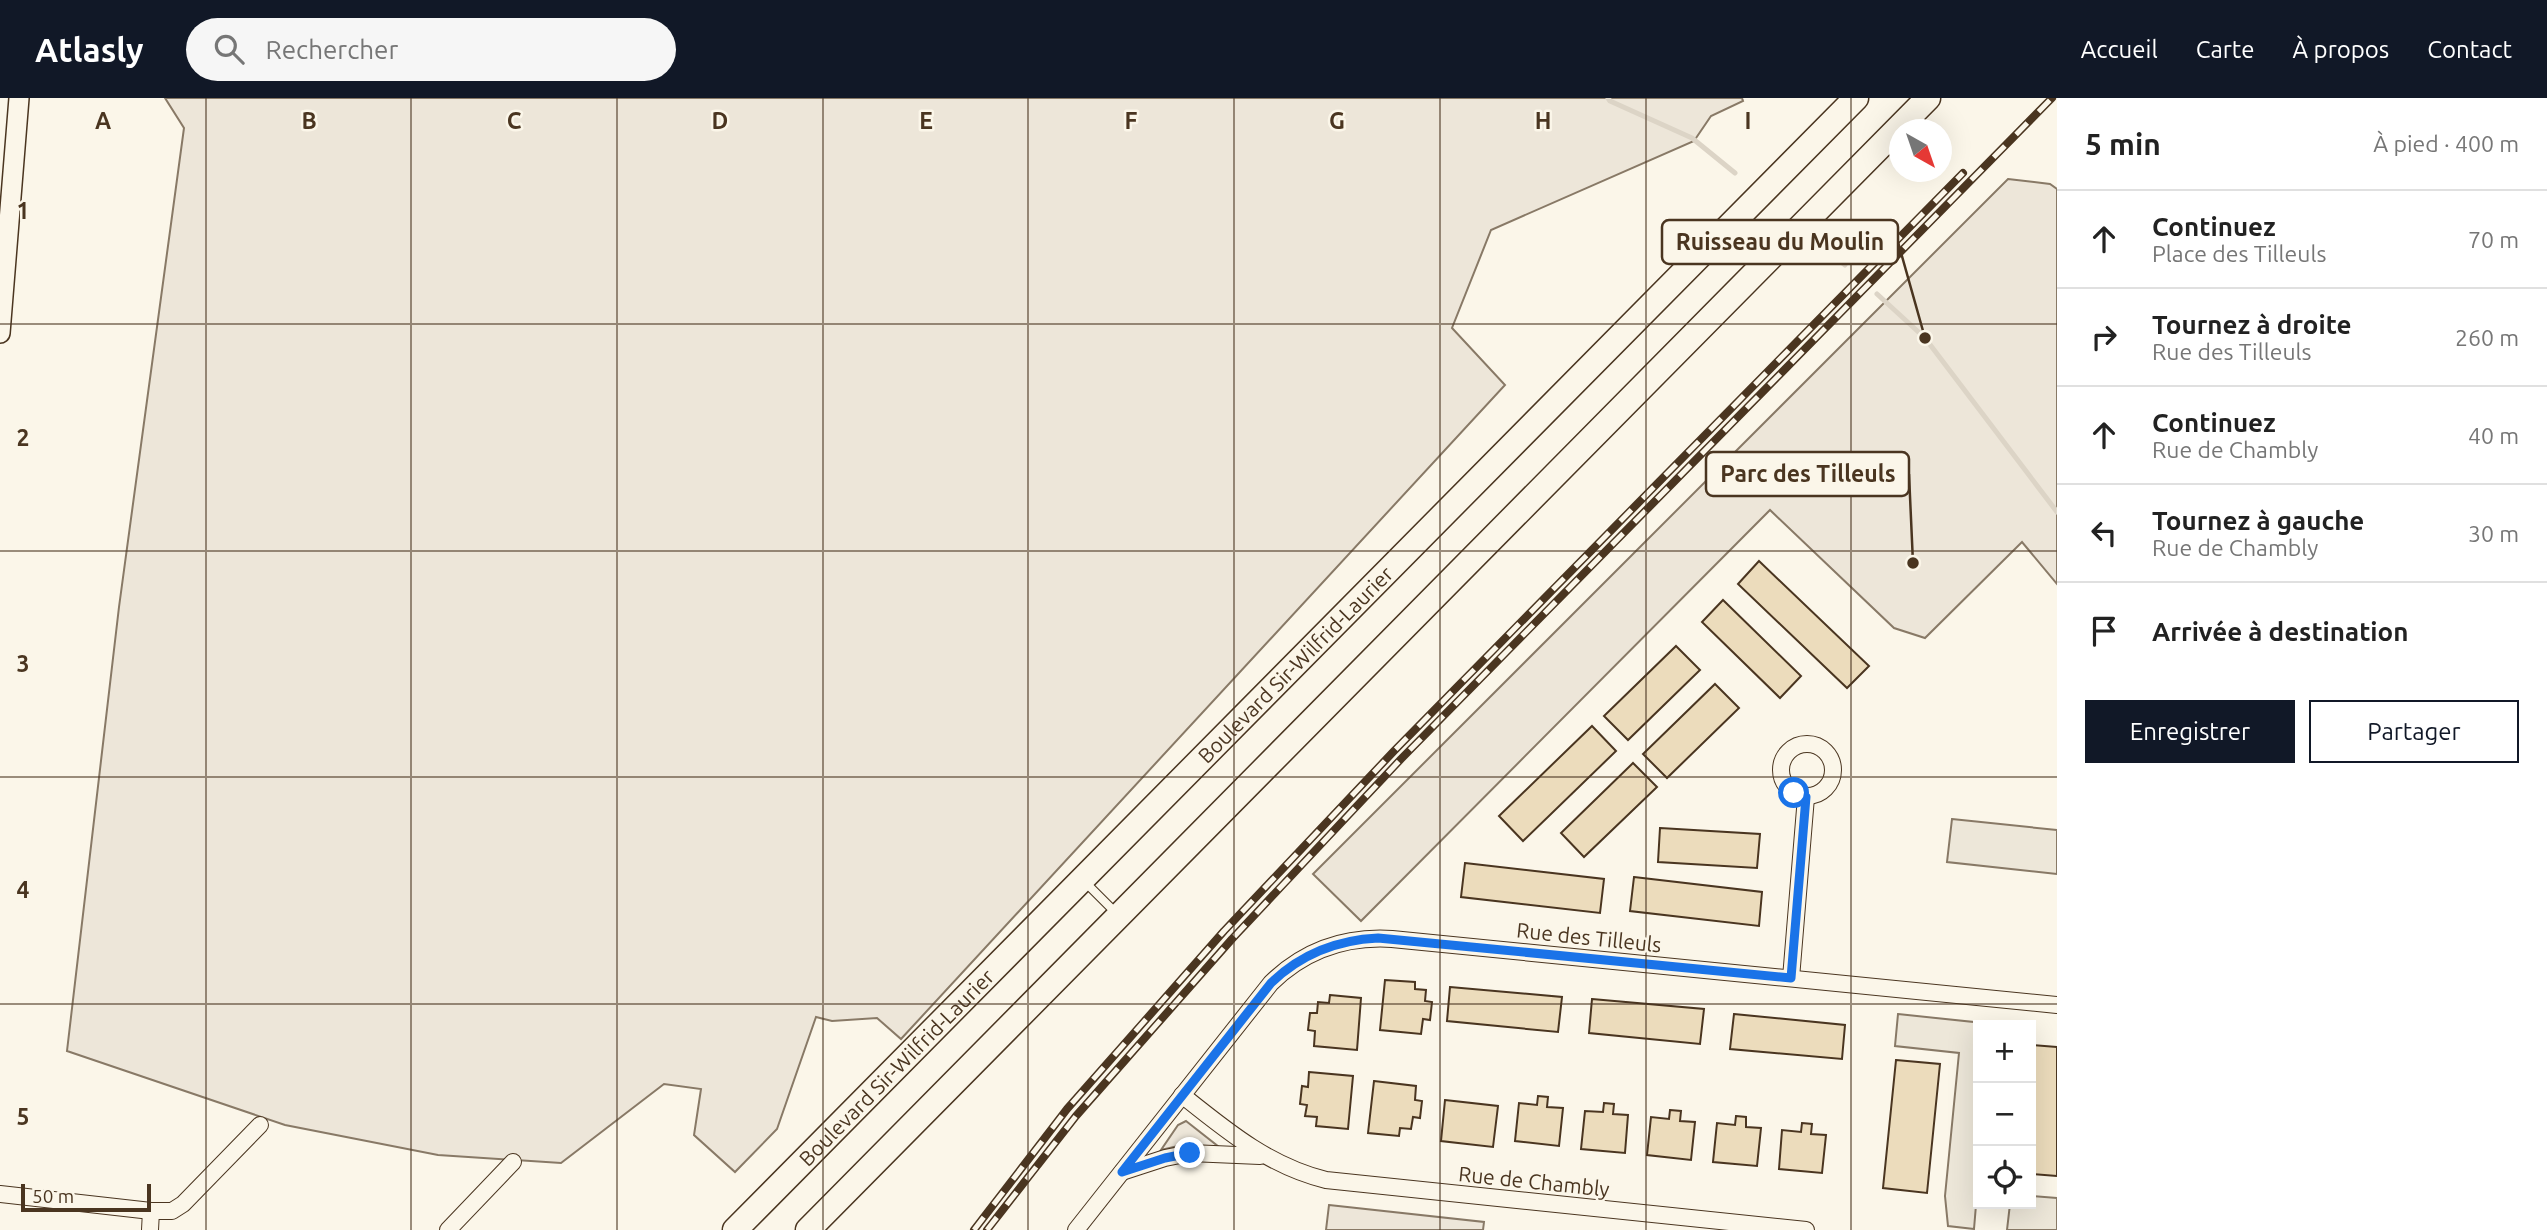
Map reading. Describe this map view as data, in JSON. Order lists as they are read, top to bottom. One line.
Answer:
{"streets":{"main road":["Boulevard Sir-Wilfrid-Laurier"],"street":["Rue des Tilleuls","Rue de Chambly"]},"crossings":[["Rue des Tilleuls","Rue de Chambly"]],"places":["Ruisseau du Moulin","Parc des Tilleuls"],"scale_bar":"50 m","north":"bottom right","page":{"header":"Atlasly","search":"Rechercher","nav":["Accueil","Carte","À propos","Contact"],"heading":["5 min","À pied · 400 m"],"list":[["Continuez","Place des Tilleuls","70 m"],["Tournez à droite","Rue des Tilleuls","260 m"],["Continuez","Rue de Chambly","40 m"],["Tournez à gauche","Rue de Chambly","30 m"],"Arrivée à destination"],"buttons":["Enregistrer","Partager"],"map_buttons":["+","−"],"scale":"50 m"},"grid":{"columns":["A","B","C","D","E","F","G","H","I"],"rows":["1","2","3","4","5"]}}
